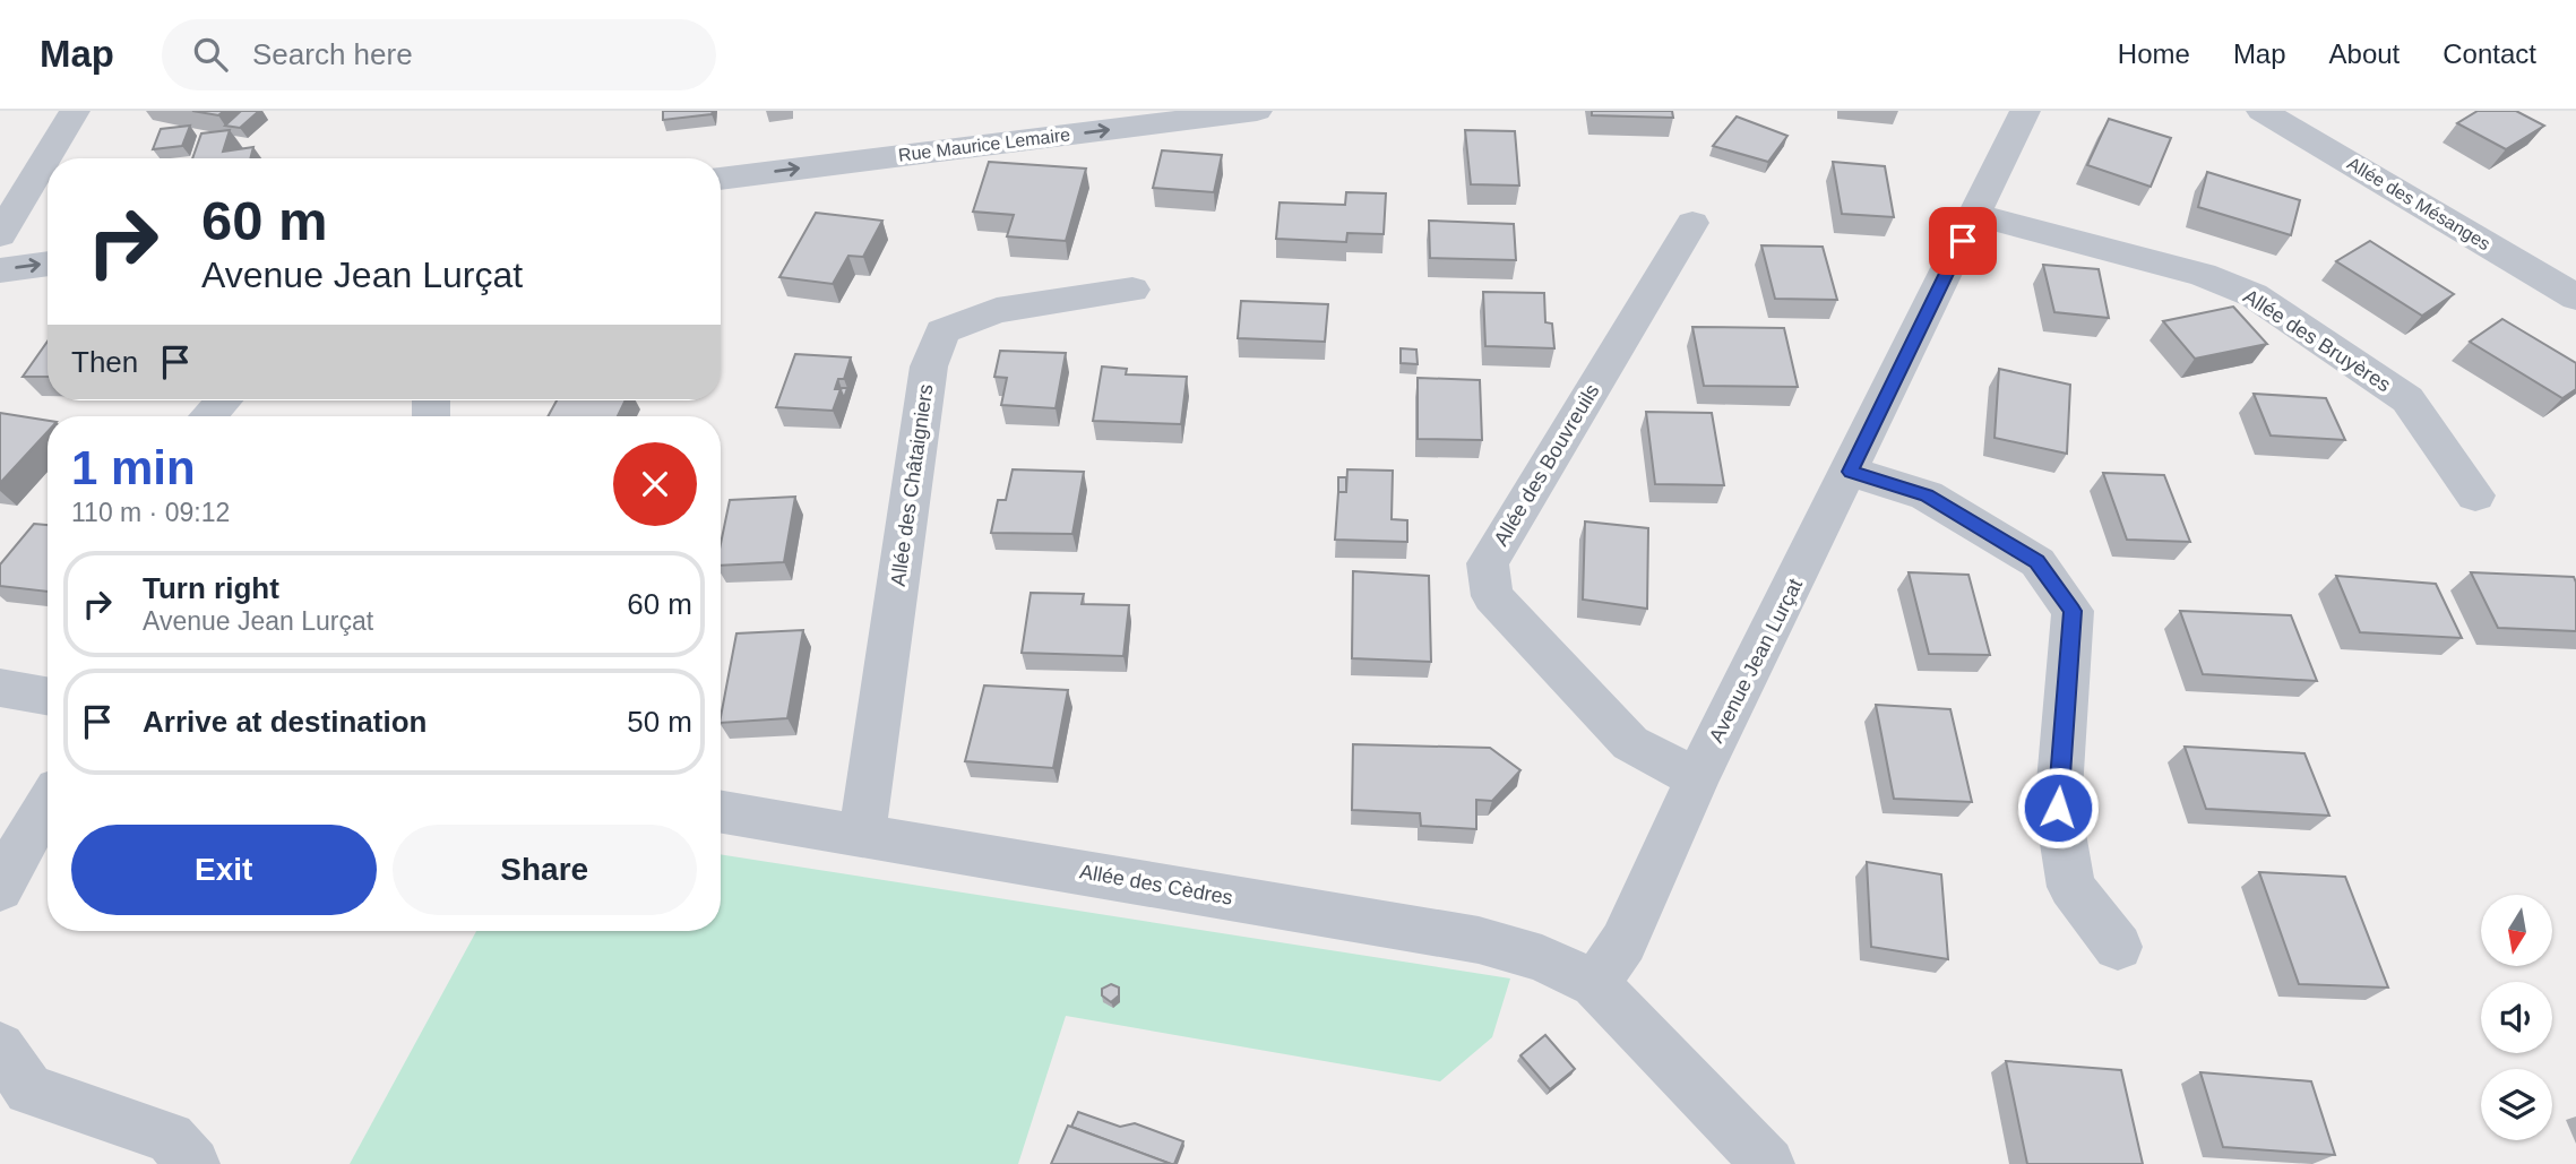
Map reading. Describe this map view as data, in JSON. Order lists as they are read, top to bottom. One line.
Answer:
{"streets":{"street":["Rue Maurice Lemaire","Allée des Mésanges","Allée des Bruyères","Allée des Bouvreuils","Allée des Châtaigniers","Avenue Jean Lurçat","Allée des Cèdres"]},"crossings":[["Allée des Bruyères","Avenue Jean Lurçat"],["Allée des Bouvreuils","Avenue Jean Lurçat"],["Allée des Châtaigniers","Allée des Cèdres"],["Avenue Jean Lurçat","Allée des Cèdres"]],"one_way":["Rue Maurice Lemaire"],"north":"bottom","page":{"header":"Map","search":"Search here","nav":["Home","Map","About","Contact"],"turn":["60 m","Avenue Jean Lurçat"],"then":"Then","heading":["1 min","110 m · 09:12"],"list":[{"name":"Turn right","note":"Avenue Jean Lurçat","value":"60 m"},{"name":"Arrive at destination","value":"50 m"}],"buttons":["Exit","Share"]}}
